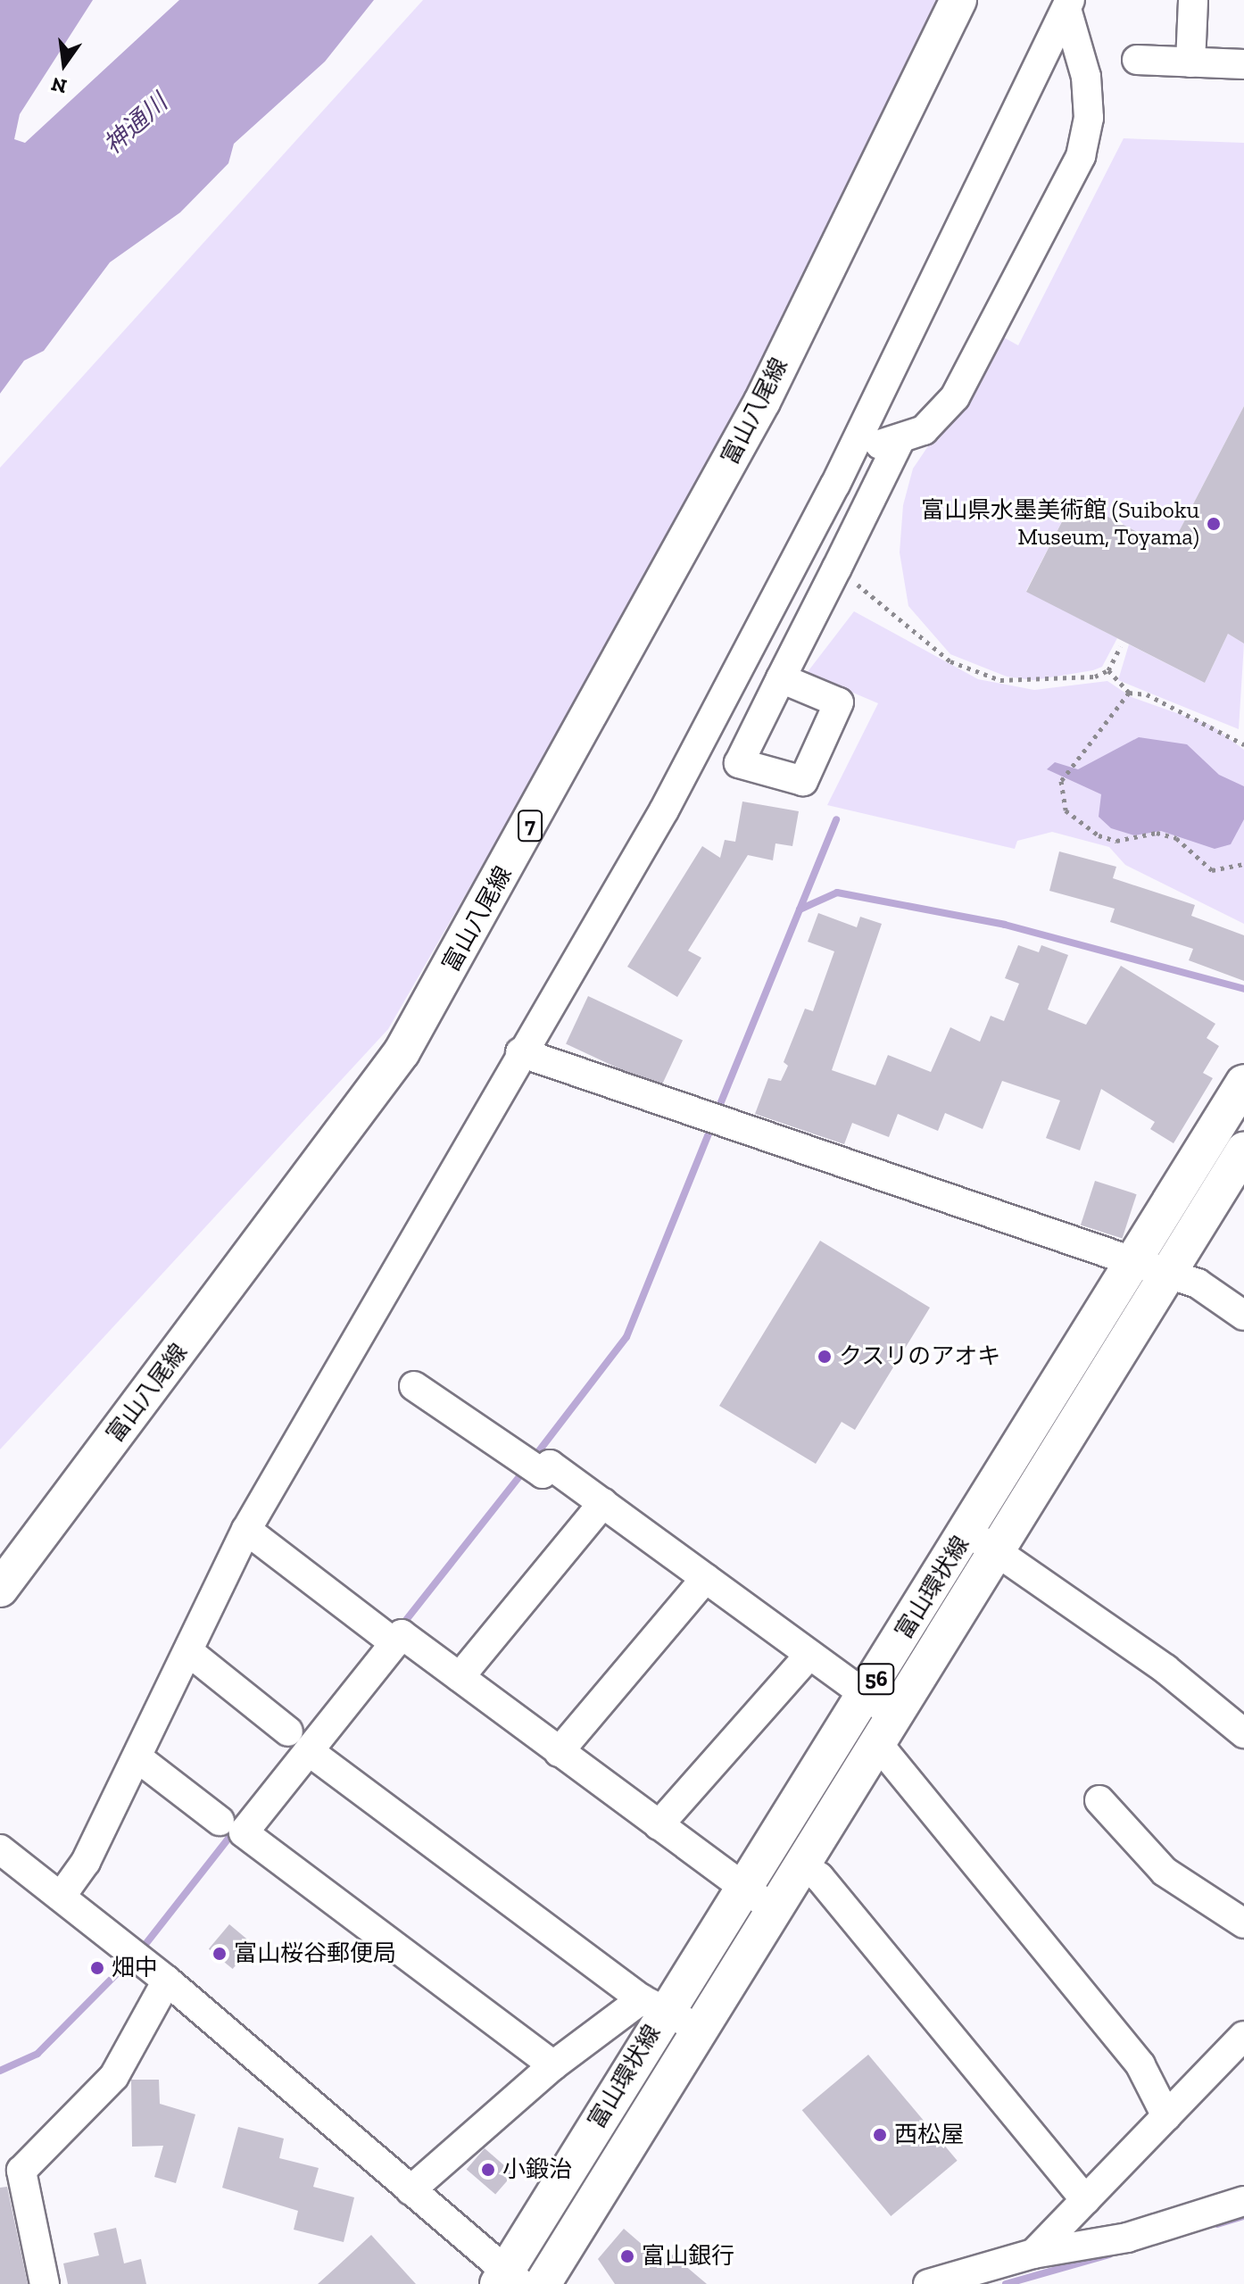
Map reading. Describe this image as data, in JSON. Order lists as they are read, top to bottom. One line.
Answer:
{"streets":{"main road":["富山八尾線","7","富山環状線","56"]},"water":["神通川"],"places":["富山県水墨美術館 (Suiboku Museum, Toyama)","クスリのアオキ","富山桜谷郵便局","畑中","西松屋","小鍛治","富山銀行"],"north":"bottom"}
